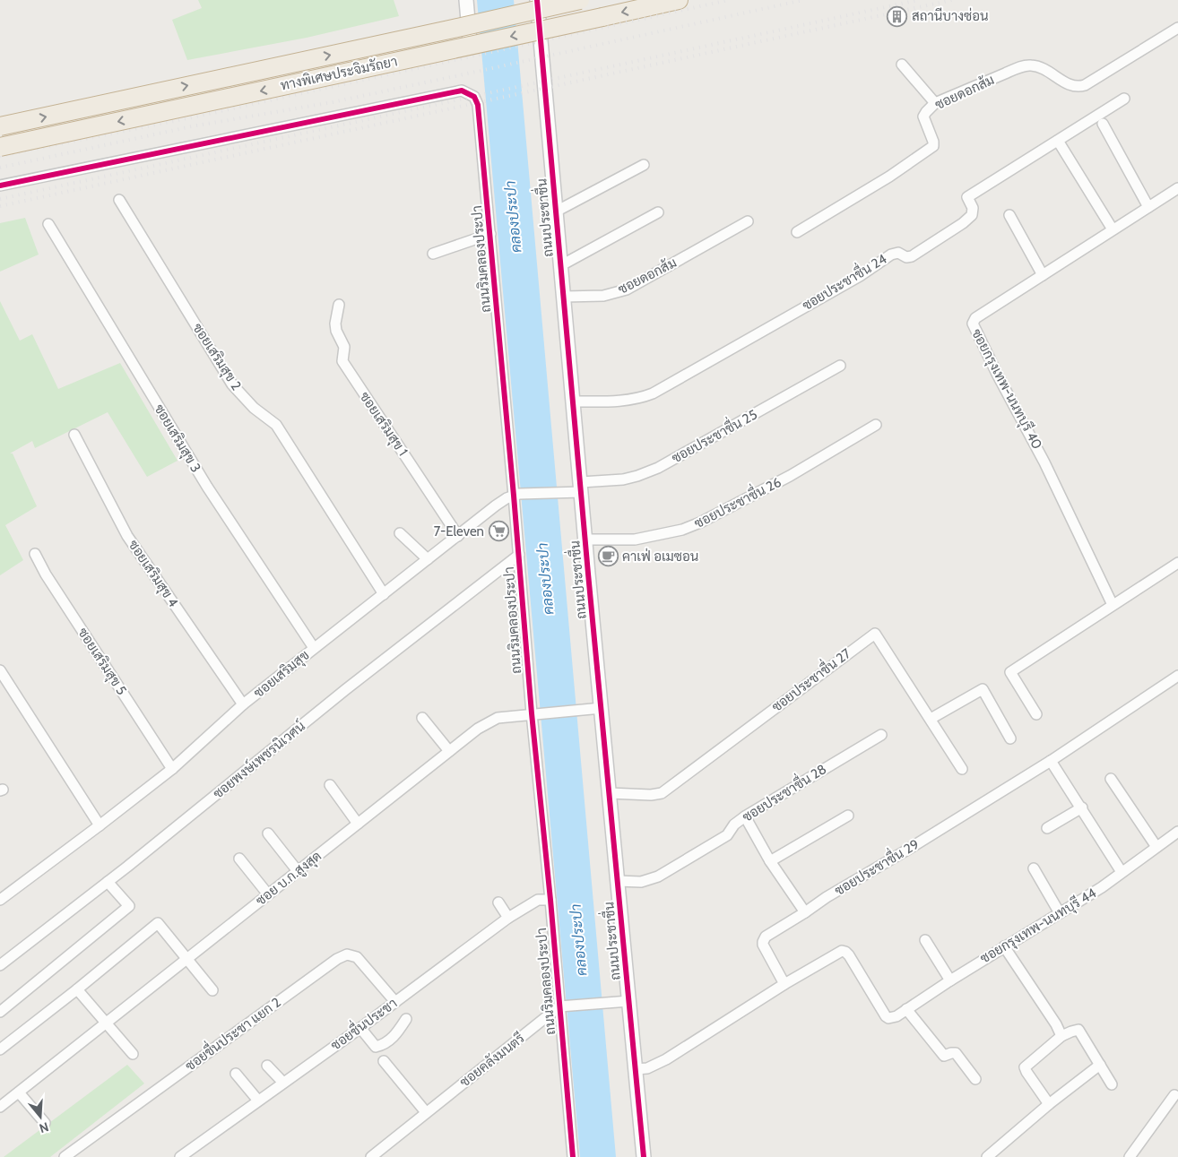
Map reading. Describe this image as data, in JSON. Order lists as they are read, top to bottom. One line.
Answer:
{"streets":{"highway":["ทางพิเศษประจิมรัถยา"],"main road":["ถนนประชาชื่น"],"street":["ซอยดอกส้ม","ถนนริมคลองประปา","ซอยประชาชื่น 24","ซอยเสริมสุข 2","ซอยกรุงเทพ-นนทบุรี 40","ซอยเสริมสุข 1","ซอยประชาชื่น 25","ซอยเสริมสุข 3","ซอยประชาชื่น 26","ซอยเสริมสุข 4","ซอยเสริมสุข 5","ซอยเสริมสุข","ซอยประชาชื่น 27","ซอยพงษ์เพชรนิเวศน์","ซอยประชาชื่น 28","ซอยประชาชื่น 29","ซอย บ.ก.สูงสุด","ซอยกรุงเทพ-นนทบุรี 44","ซอยชื่นประชา","ซอยชื่นประชา แยก 2","ซอยคลังมนตรี"]},"crossings":[["ซอยดอกส้ม","ถนนประชาชื่น"],["ถนนประชาชื่น","ซอยประชาชื่น 24"],["ถนนประชาชื่น","ซอยประชาชื่น 25"],["ถนนประชาชื่น","ซอยประชาชื่น 26"],["ถนนประชาชื่น","ซอยประชาชื่น 27"],["ถนนประชาชื่น","ซอยประชาชื่น 28"],["ถนนประชาชื่น","ซอย บ.ก.สูงสุด"],["ถนนริมคลองประปา","ซอยเสริมสุข"],["ถนนริมคลองประปา","ซอยพงษ์เพชรนิเวศน์"],["ถนนริมคลองประปา","ซอย บ.ก.สูงสุด"],["ถนนริมคลองประปา","ซอยชื่นประชา"],["ถนนริมคลองประปา","ซอยคลังมนตรี"],["ซอยเสริมสุข 2","ซอยเสริมสุข"],["ซอยเสริมสุข 1","ซอยเสริมสุข"],["ซอยเสริมสุข 3","ซอยเสริมสุข"],["ซอยเสริมสุข 4","ซอยเสริมสุข"],["ซอยเสริมสุข 5","ซอยเสริมสุข"],["ซอยประชาชื่น 29","ซอยกรุงเทพ-นนทบุรี 44"],["ซอยชื่นประชา","ซอยชื่นประชา แยก 2"]],"water":["คลองประปา"],"places":{"building":["สถานีบางซ่อน"],"supermarket":["7-Eleven"],"cafe":["คาเฟ่ อเมซอน"]},"north":"bottom"}
